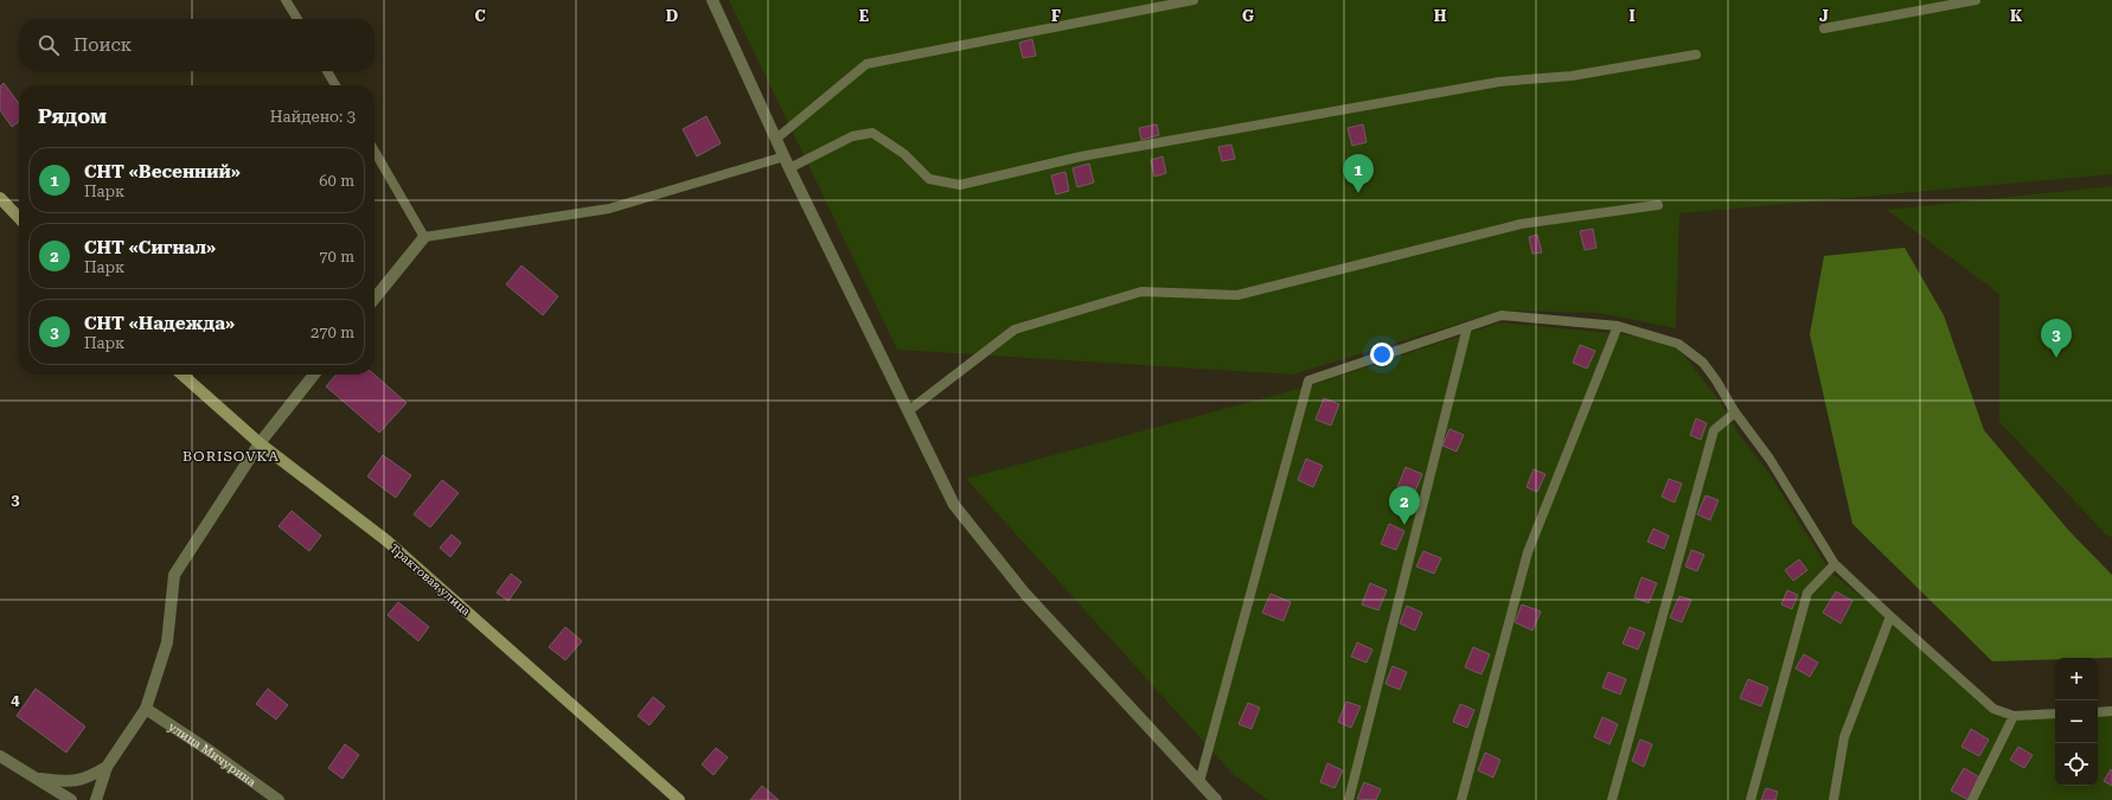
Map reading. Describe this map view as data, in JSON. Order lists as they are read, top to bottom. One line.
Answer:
{"streets":{"main road":["Трактовая улица"],"street":["улица Мичурина"]},"districts":["BORISOVKA"],"page":{"search":"Поиск","heading":["Рядом","Найдено: 3"],"list":[{"mark":"1","name":"СНТ «Весенний»","note":"Парк","value":"60 m"},{"mark":"2","name":"СНТ «Сигнал»","note":"Парк","value":"70 m"},{"mark":"3","name":"СНТ «Надежда»","note":"Парк","value":"270 m"}],"pins":["1","3","2"],"map_buttons":["+","−"]},"grid":{"columns":["C","D","E","F","G","H","I","J","K"],"rows":["3","4"]}}
